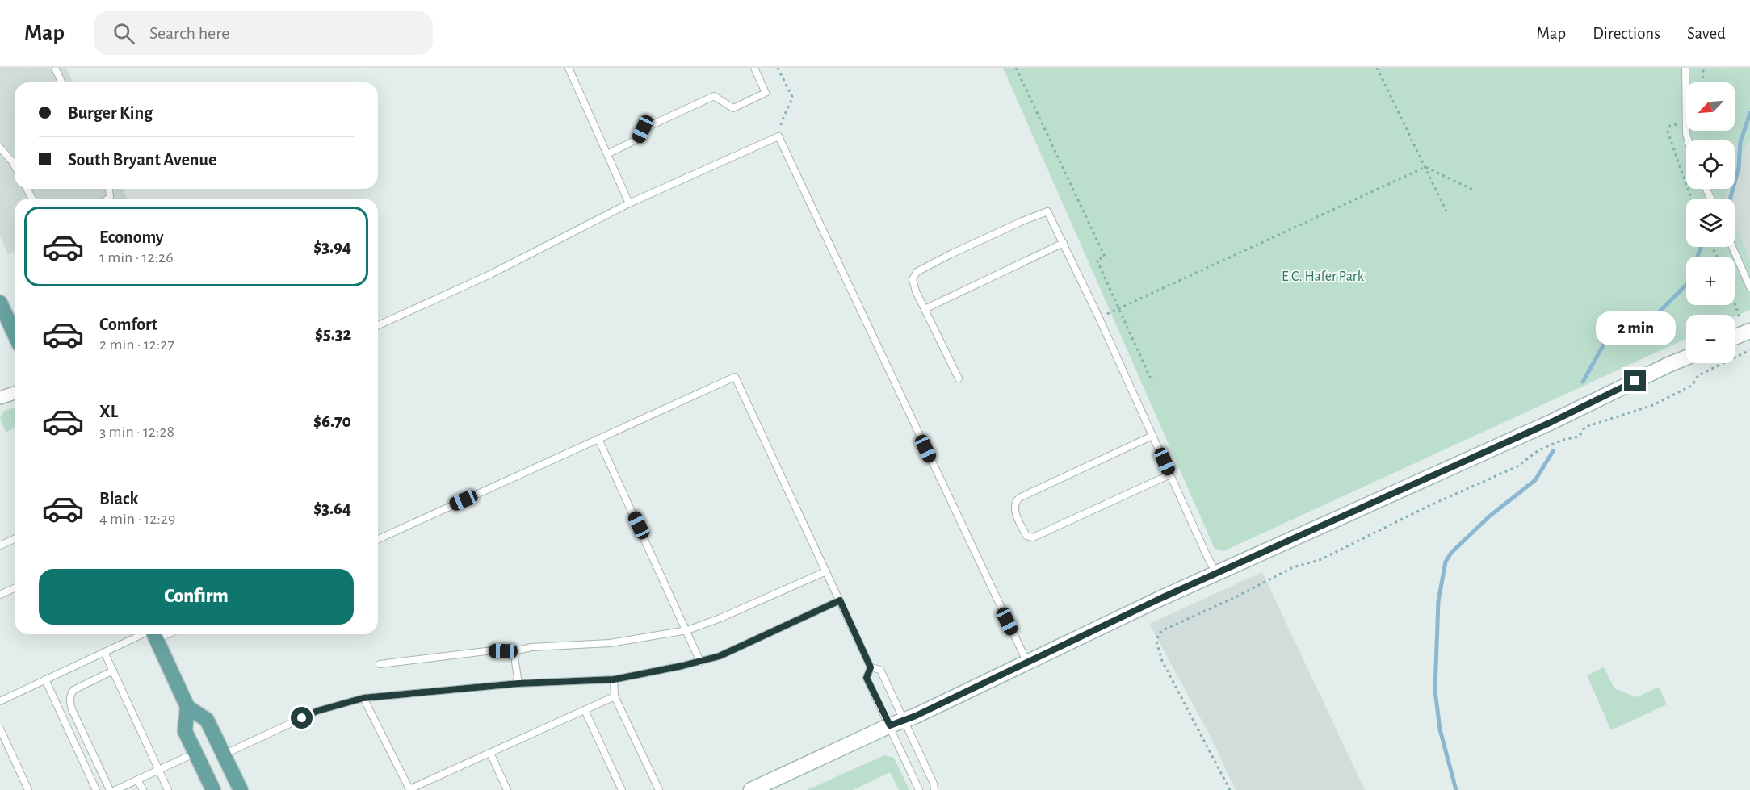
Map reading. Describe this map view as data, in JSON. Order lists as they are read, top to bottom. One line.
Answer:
{"parks":["E.C. Hafer Park"],"north":"bottom left","page":{"header":"Map","search":"Search here","nav":["Map","Directions","Saved"],"map_buttons":["+","−"],"banner":["Burger King","South Bryant Avenue"],"list":[{"name":"Economy","note":"1 min · 12:26","value":"$3.94"},{"name":"Comfort","note":"2 min · 12:27","value":"$5.32"},{"name":"XL","note":"3 min · 12:28","value":"$6.70"},{"name":"Black","note":"4 min · 12:29","value":"$3.64"}],"bubble":"2 min","buttons":"Confirm"}}
